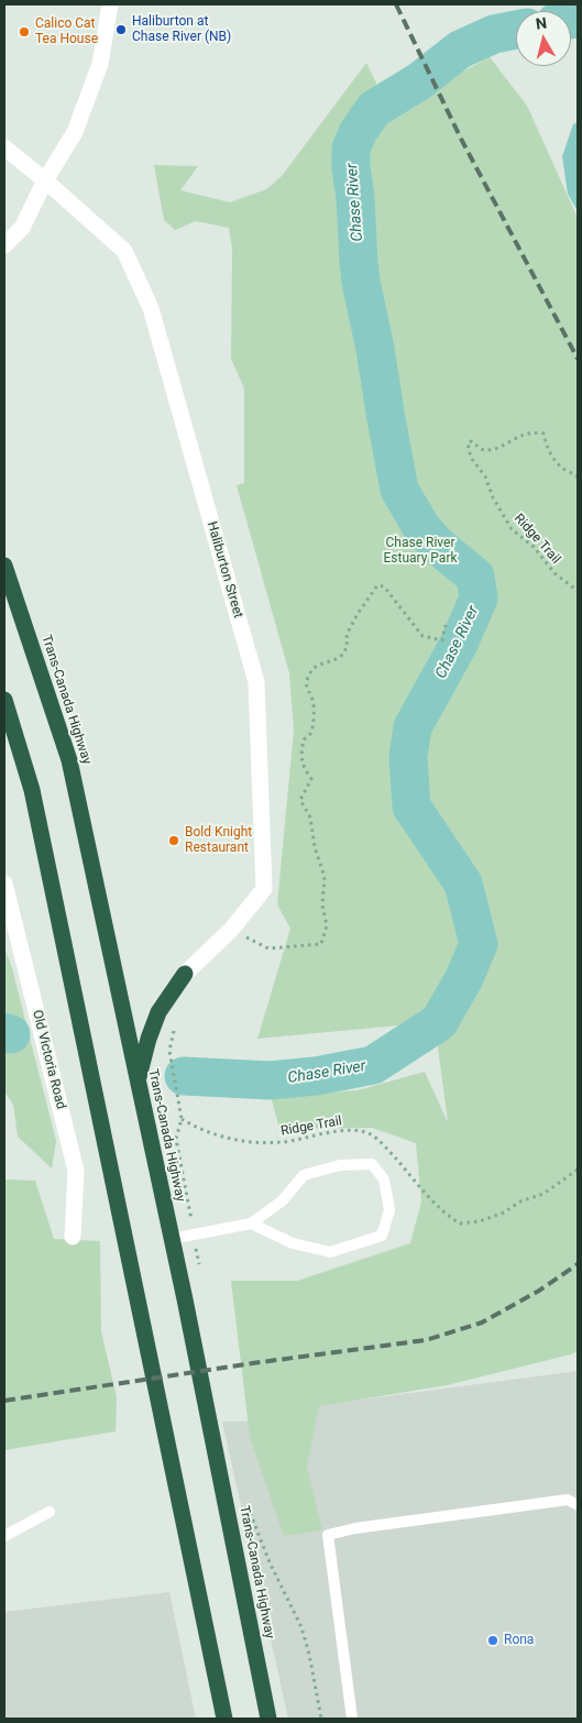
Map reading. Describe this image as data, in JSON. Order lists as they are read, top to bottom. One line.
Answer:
{"streets":{"highway":["Trans-Canada Highway"],"street":["Haliburton Street","Old Victoria Road"],"path":["Ridge Trail"]},"water":["Chase River"],"parks":["Chase River Estuary Park"],"places":["Haliburton at Chase River (NB)","Calico Cat Tea House","Bold Knight Restaurant","Rona"],"north":"top"}
